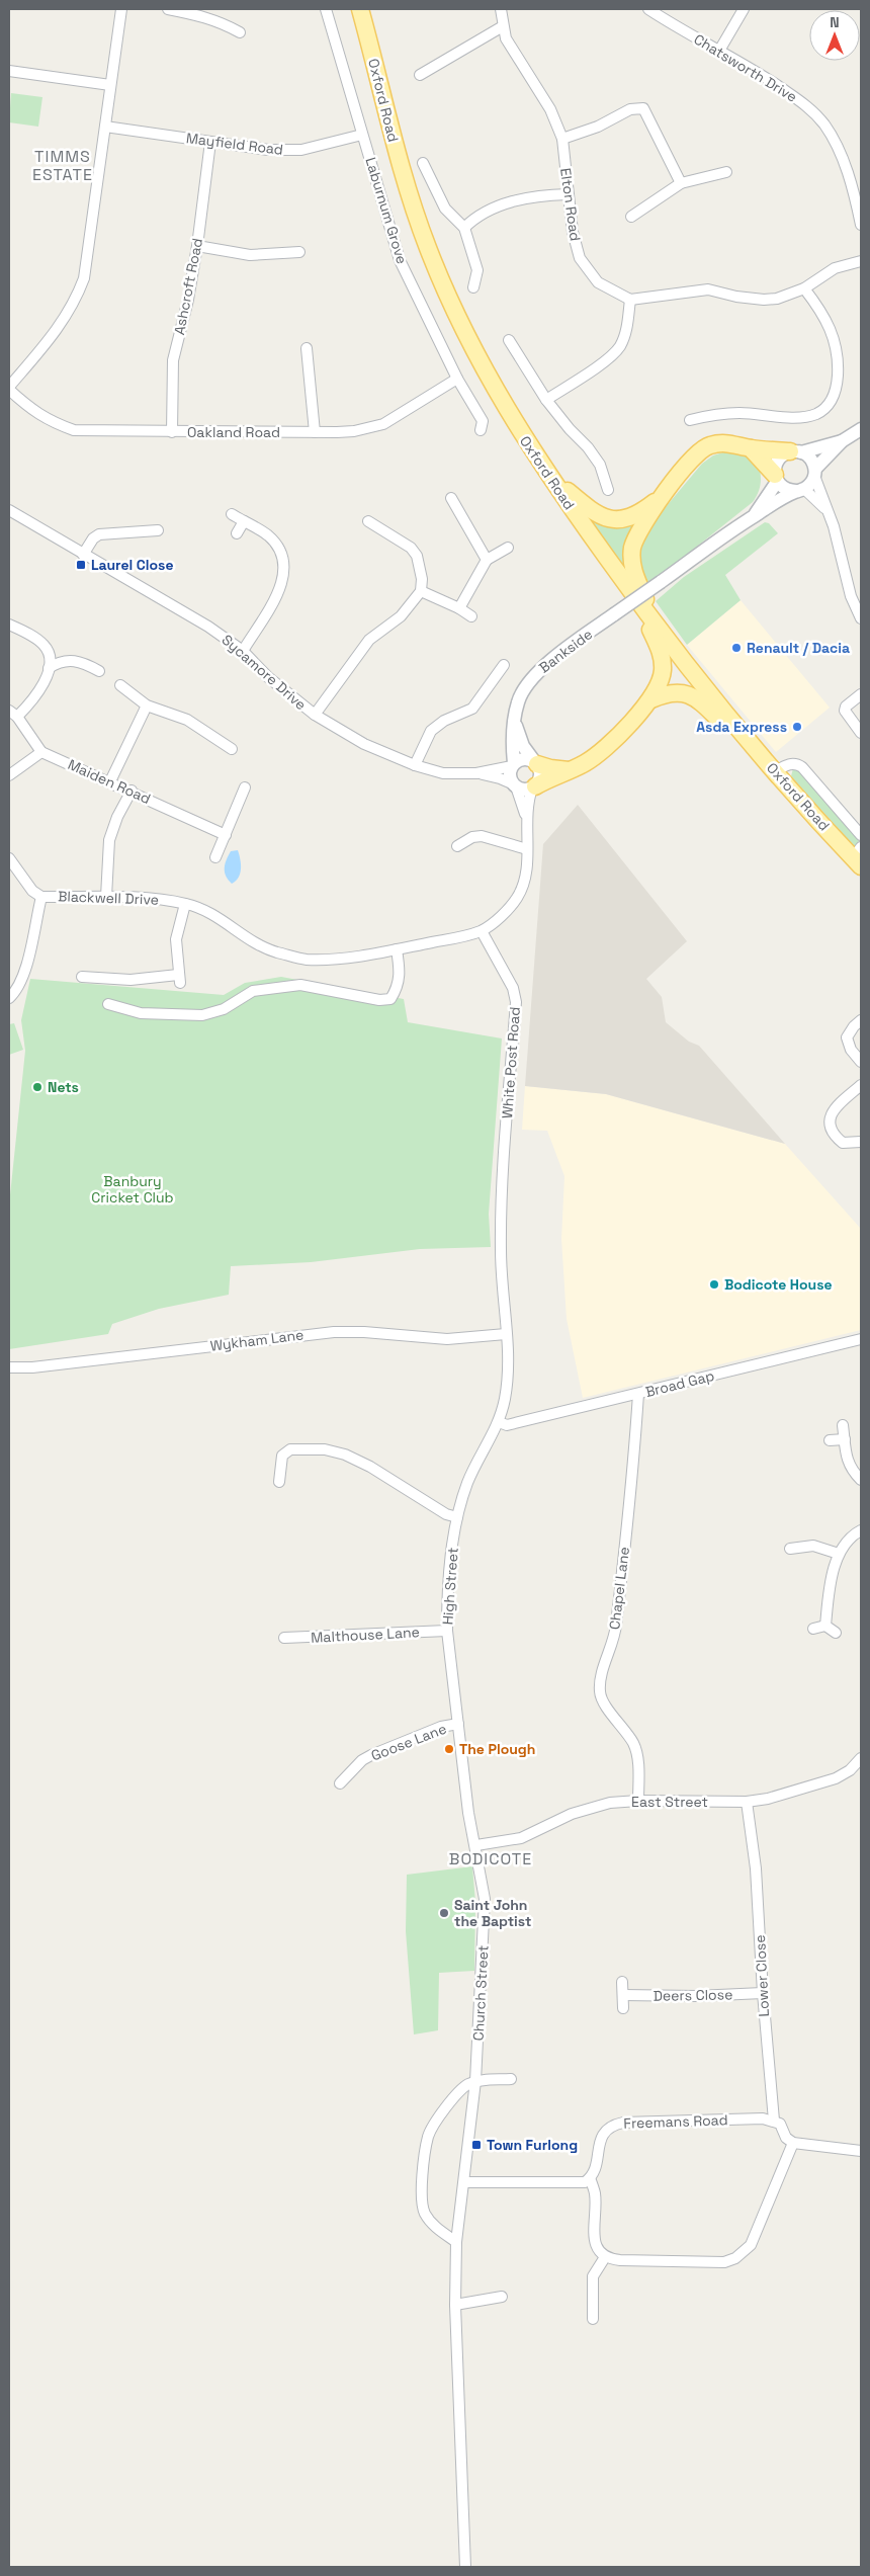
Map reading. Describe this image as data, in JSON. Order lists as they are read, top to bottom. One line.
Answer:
{"streets":{"main road":["Oxford Road"],"street":["Chatsworth Drive","Mayfield Road","Elton Road","Laburnum Grove","Ashcroft Road","Oakland Road","Bankside","Sycamore Drive","Maiden Road","Blackwell Drive","White Post Road","Wykham Lane","Broad Gap","High Street","Chapel Lane","Malthouse Lane","Goose Lane","East Street","Lower Close","Church Street","Deers Close","Freemans Road"]},"crossings":[["Mayfield Road","Laburnum Grove"],["Mayfield Road","Ashcroft Road"],["Laburnum Grove","Oakland Road"],["Ashcroft Road","Oakland Road"],["Bankside","Sycamore Drive"],["Blackwell Drive","White Post Road"],["White Post Road","Wykham Lane"],["White Post Road","High Street"],["Wykham Lane","High Street"],["Broad Gap","High Street"],["Broad Gap","Chapel Lane"],["High Street","Malthouse Lane"],["High Street","Goose Lane"],["High Street","East Street"],["High Street","Church Street"],["Chapel Lane","East Street"],["East Street","Lower Close"],["East Street","Church Street"],["Lower Close","Deers Close"],["Lower Close","Freemans Road"]],"districts":["TIMMS ESTATE","BODICOTE"],"parks":["Banbury Cricket Club"],"places":{"transit":["Laurel Close","Town Furlong"],"other":["Renault / Dacia","Asda Express","Nets","Bodicote House","The Plough","Saint John the Baptist"]},"north":"top"}
